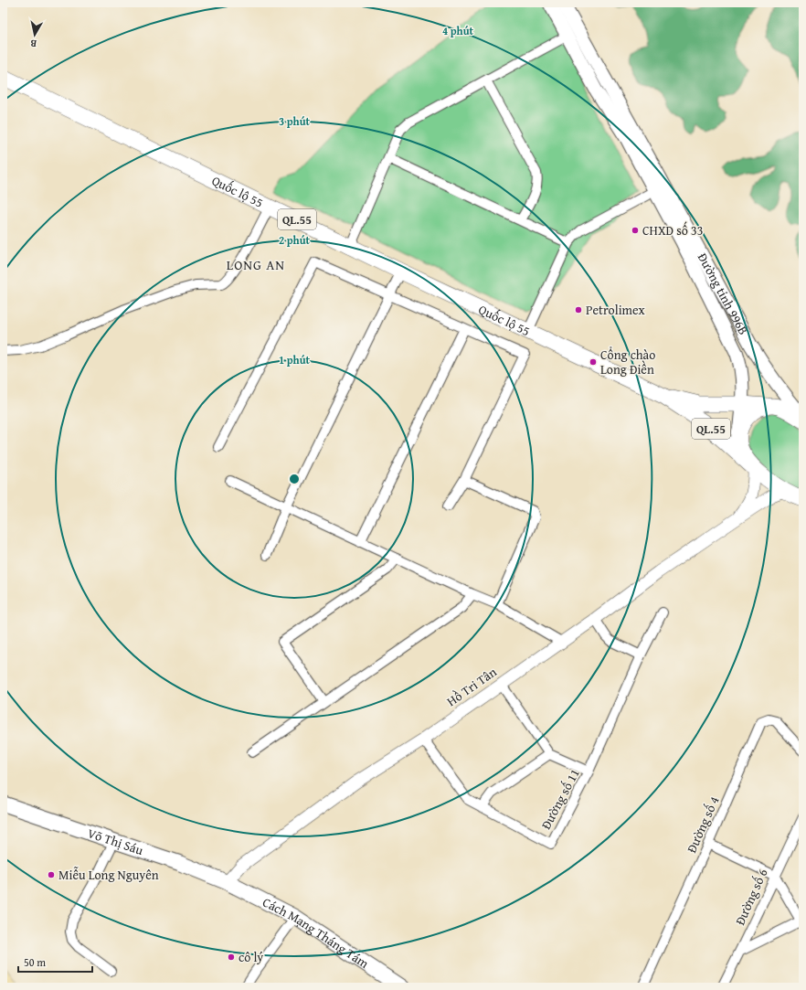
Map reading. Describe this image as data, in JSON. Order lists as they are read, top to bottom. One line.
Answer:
{"streets":{"highway":["Quốc lộ 55","QL.55"],"main road":["Đường tỉnh 996B","Võ Thị Sáu","Cách Mạng Tháng Tám"],"street":["Hồ Tri Tân","Đường số 11","Đường số 4","Đường số 6"]},"crossings":[["Quốc lộ 55","Đường tỉnh 996B"],["Hồ Tri Tân","Đường số 11"],["Hồ Tri Tân","Võ Thị Sáu"],["Hồ Tri Tân","Cách Mạng Tháng Tám"],["Võ Thị Sáu","Cách Mạng Tháng Tám"]],"districts":["LONG AN"],"places":["CHXD số 33","Petrolimex","Cổng chào Long Điền","Miễu Long Nguyên","cô lý"],"scale_bar":"50 m","north":"bottom","rings":["4 phút","3 phút","2 phút","1 phút"]}
